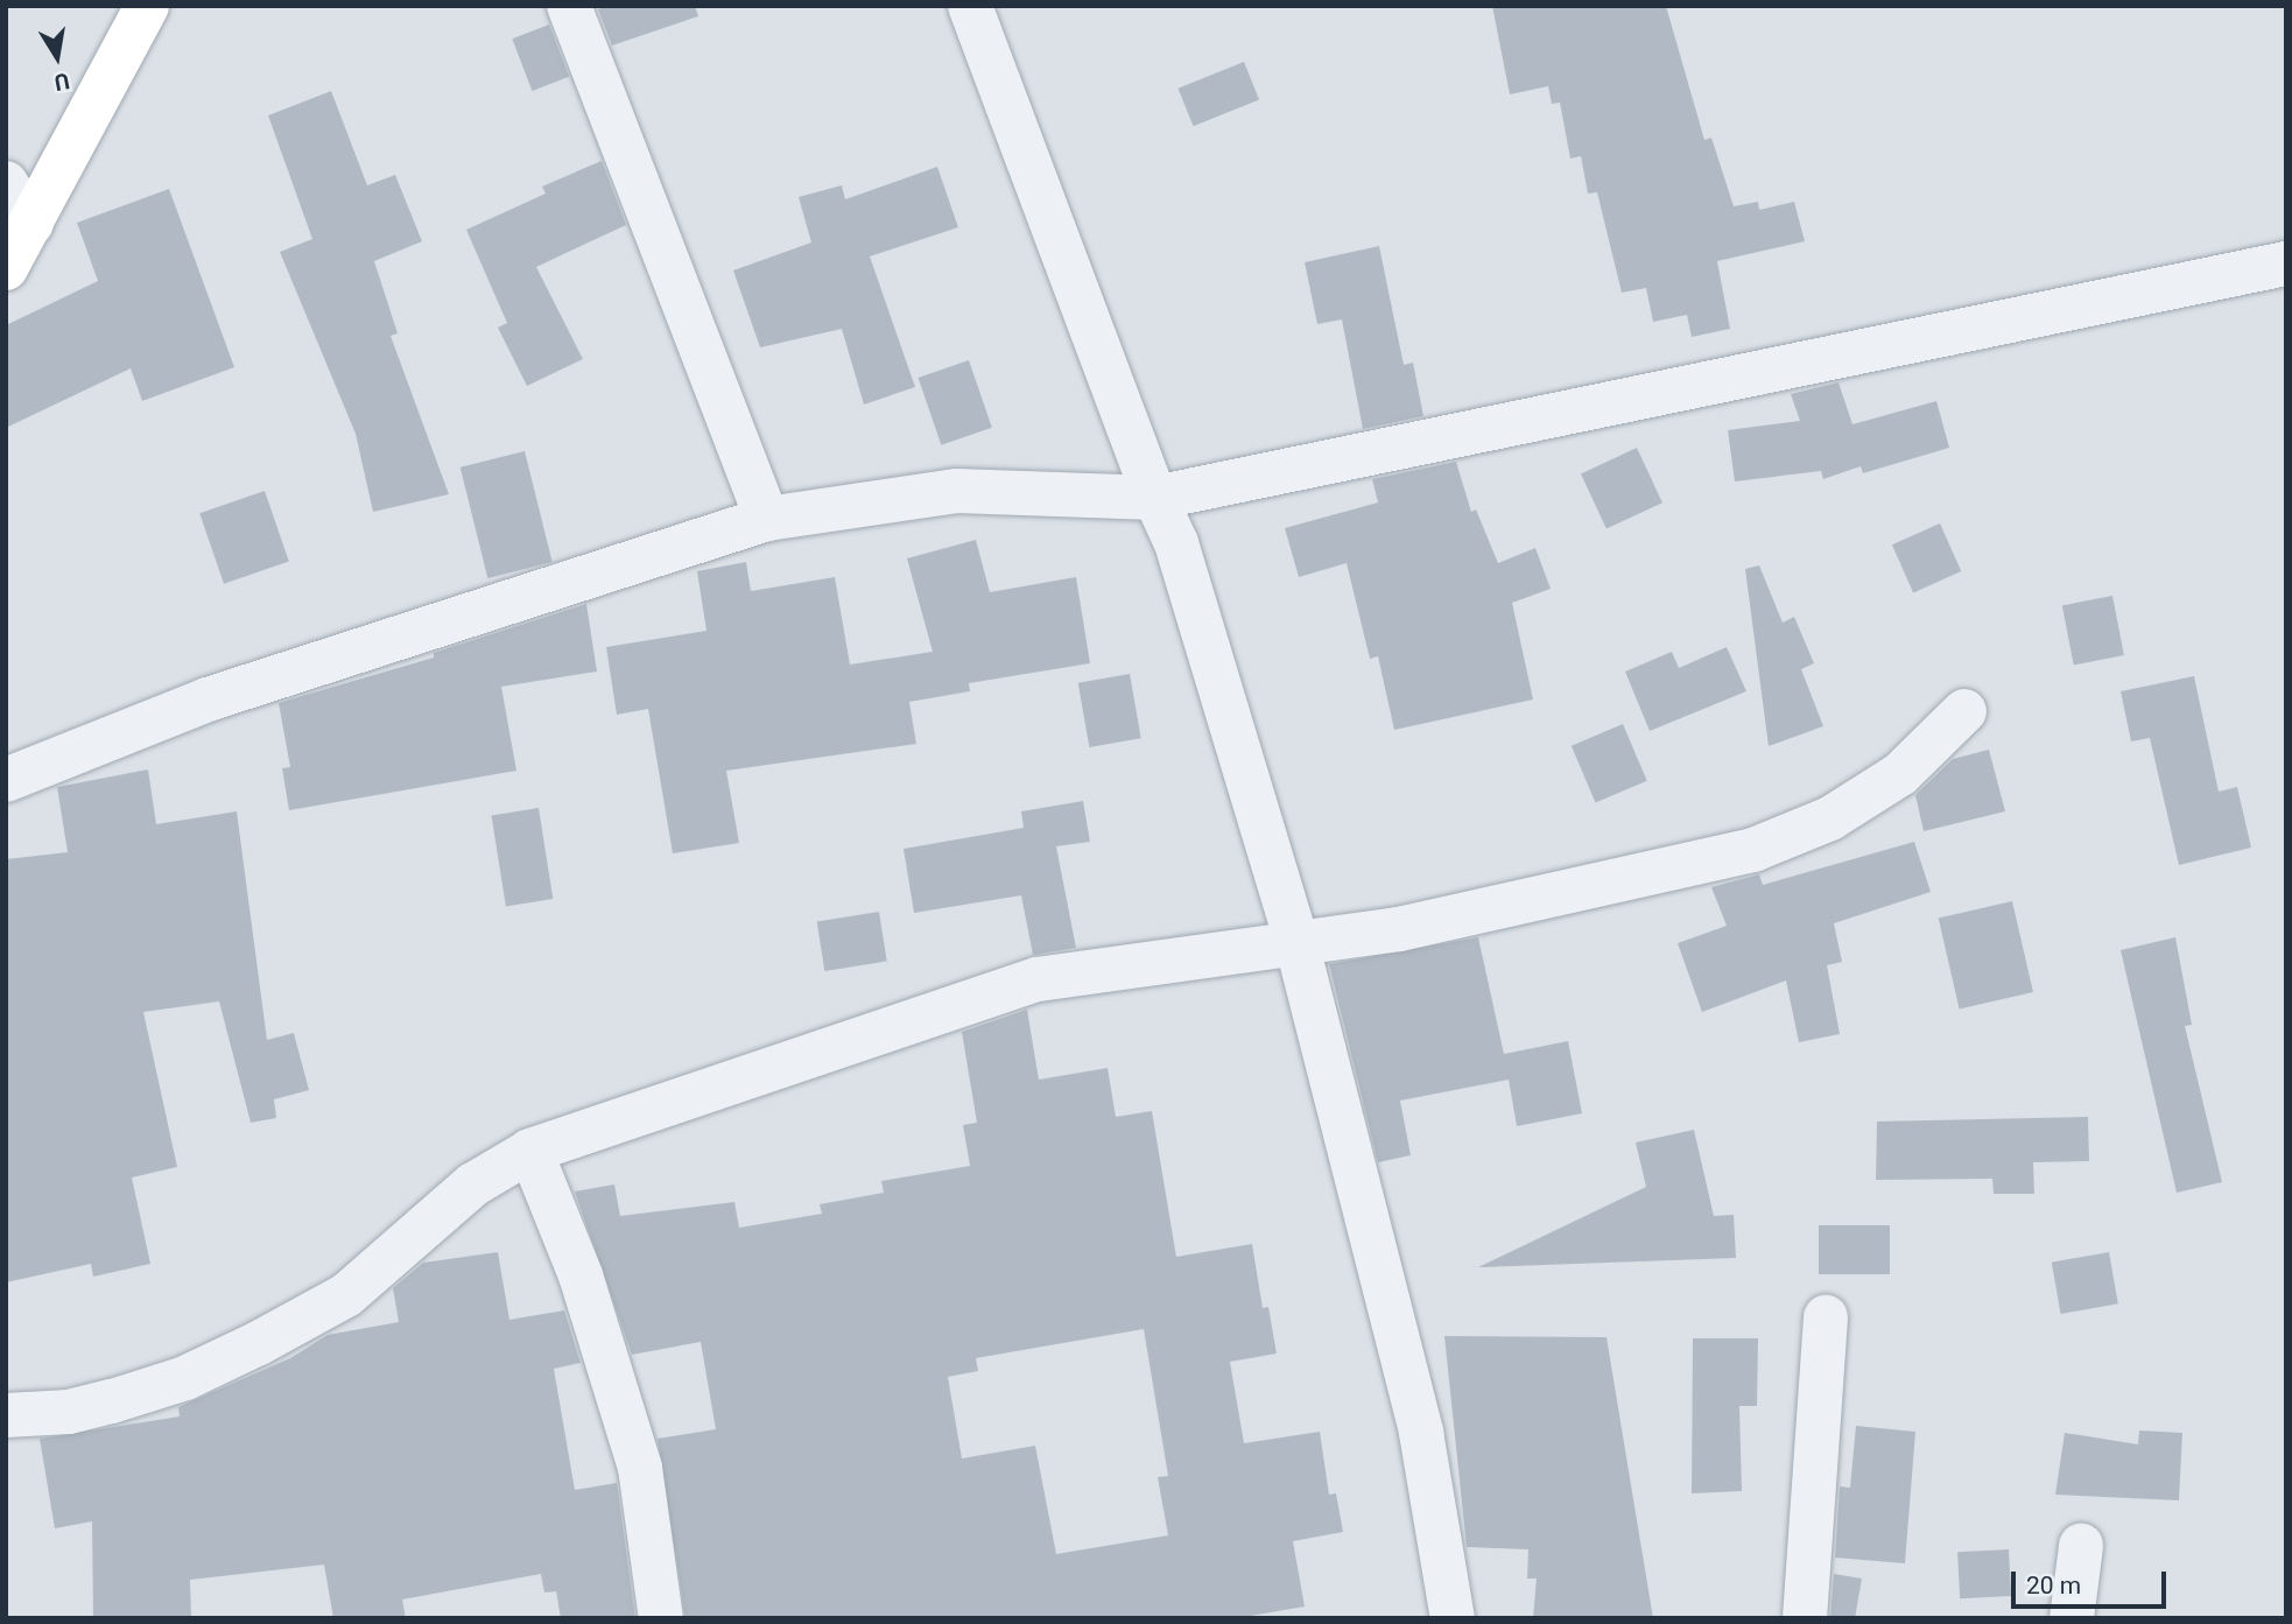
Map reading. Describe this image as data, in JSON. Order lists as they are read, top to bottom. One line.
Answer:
{"scale_bar":"20 m","north":"bottom"}
